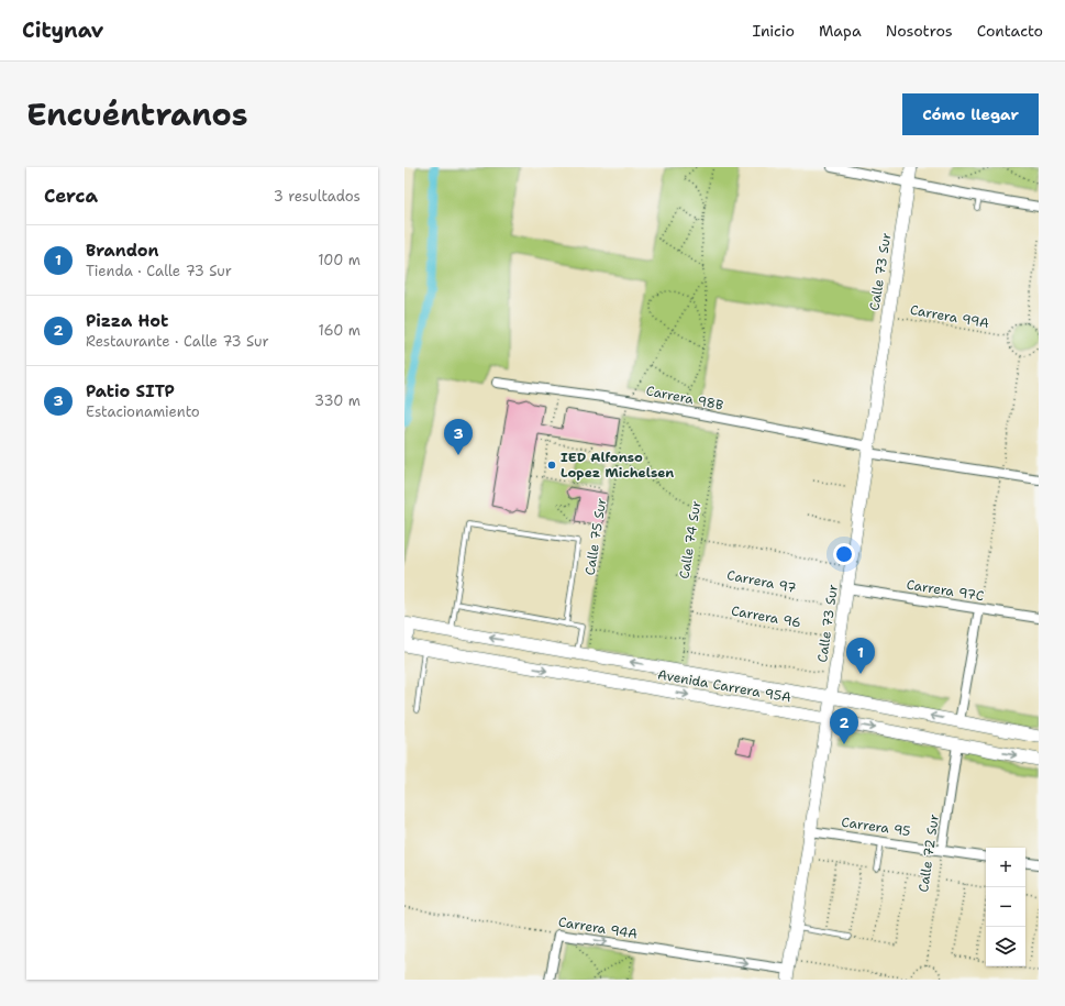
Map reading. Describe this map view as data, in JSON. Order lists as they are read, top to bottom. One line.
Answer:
{"streets":{"main road":["Calle 73 Sur","Avenida Carrera 95A"],"street":["Carrera 98B","Carrera 97C","Carrera 95","Calle 72 Sur","Carrera 94A"],"path":["Carrera 99A","Calle 75 Sur","Calle 74 Sur","Carrera 97","Carrera 96"]},"crossings":[["Calle 73 Sur","Carrera 99A"],["Calle 73 Sur","Carrera 98B"],["Calle 73 Sur","Carrera 97C"],["Calle 73 Sur","Carrera 96"],["Calle 73 Sur","Avenida Carrera 95A"],["Calle 73 Sur","Carrera 95"],["Calle 73 Sur","Carrera 94A"],["Carrera 98B","Calle 75 Sur"],["Carrera 98B","Calle 74 Sur"],["Calle 75 Sur","Avenida Carrera 95A"],["Calle 74 Sur","Carrera 97"],["Calle 74 Sur","Carrera 96"],["Avenida Carrera 95A","Calle 72 Sur"],["Carrera 95","Calle 72 Sur"]],"one_way":["Carrera 94A"],"places":["IED Alfonso Lopez Michelsen"],"page":{"header":"Citynav","nav":["Inicio","Mapa","Nosotros","Contacto"],"title":"Encuéntranos","buttons":"Cómo llegar","heading":["Cerca","3 resultados"],"list":[{"mark":"1","name":"Brandon","note":"Tienda · Calle 73 Sur","value":"100 m"},{"mark":"2","name":"Pizza Hot","note":"Restaurante · Calle 73 Sur","value":"160 m"},{"mark":"3","name":"Patio SITP","note":"Estacionamiento","value":"330 m"}],"pins":["3","1","2"],"map_buttons":["+","−"]}}
